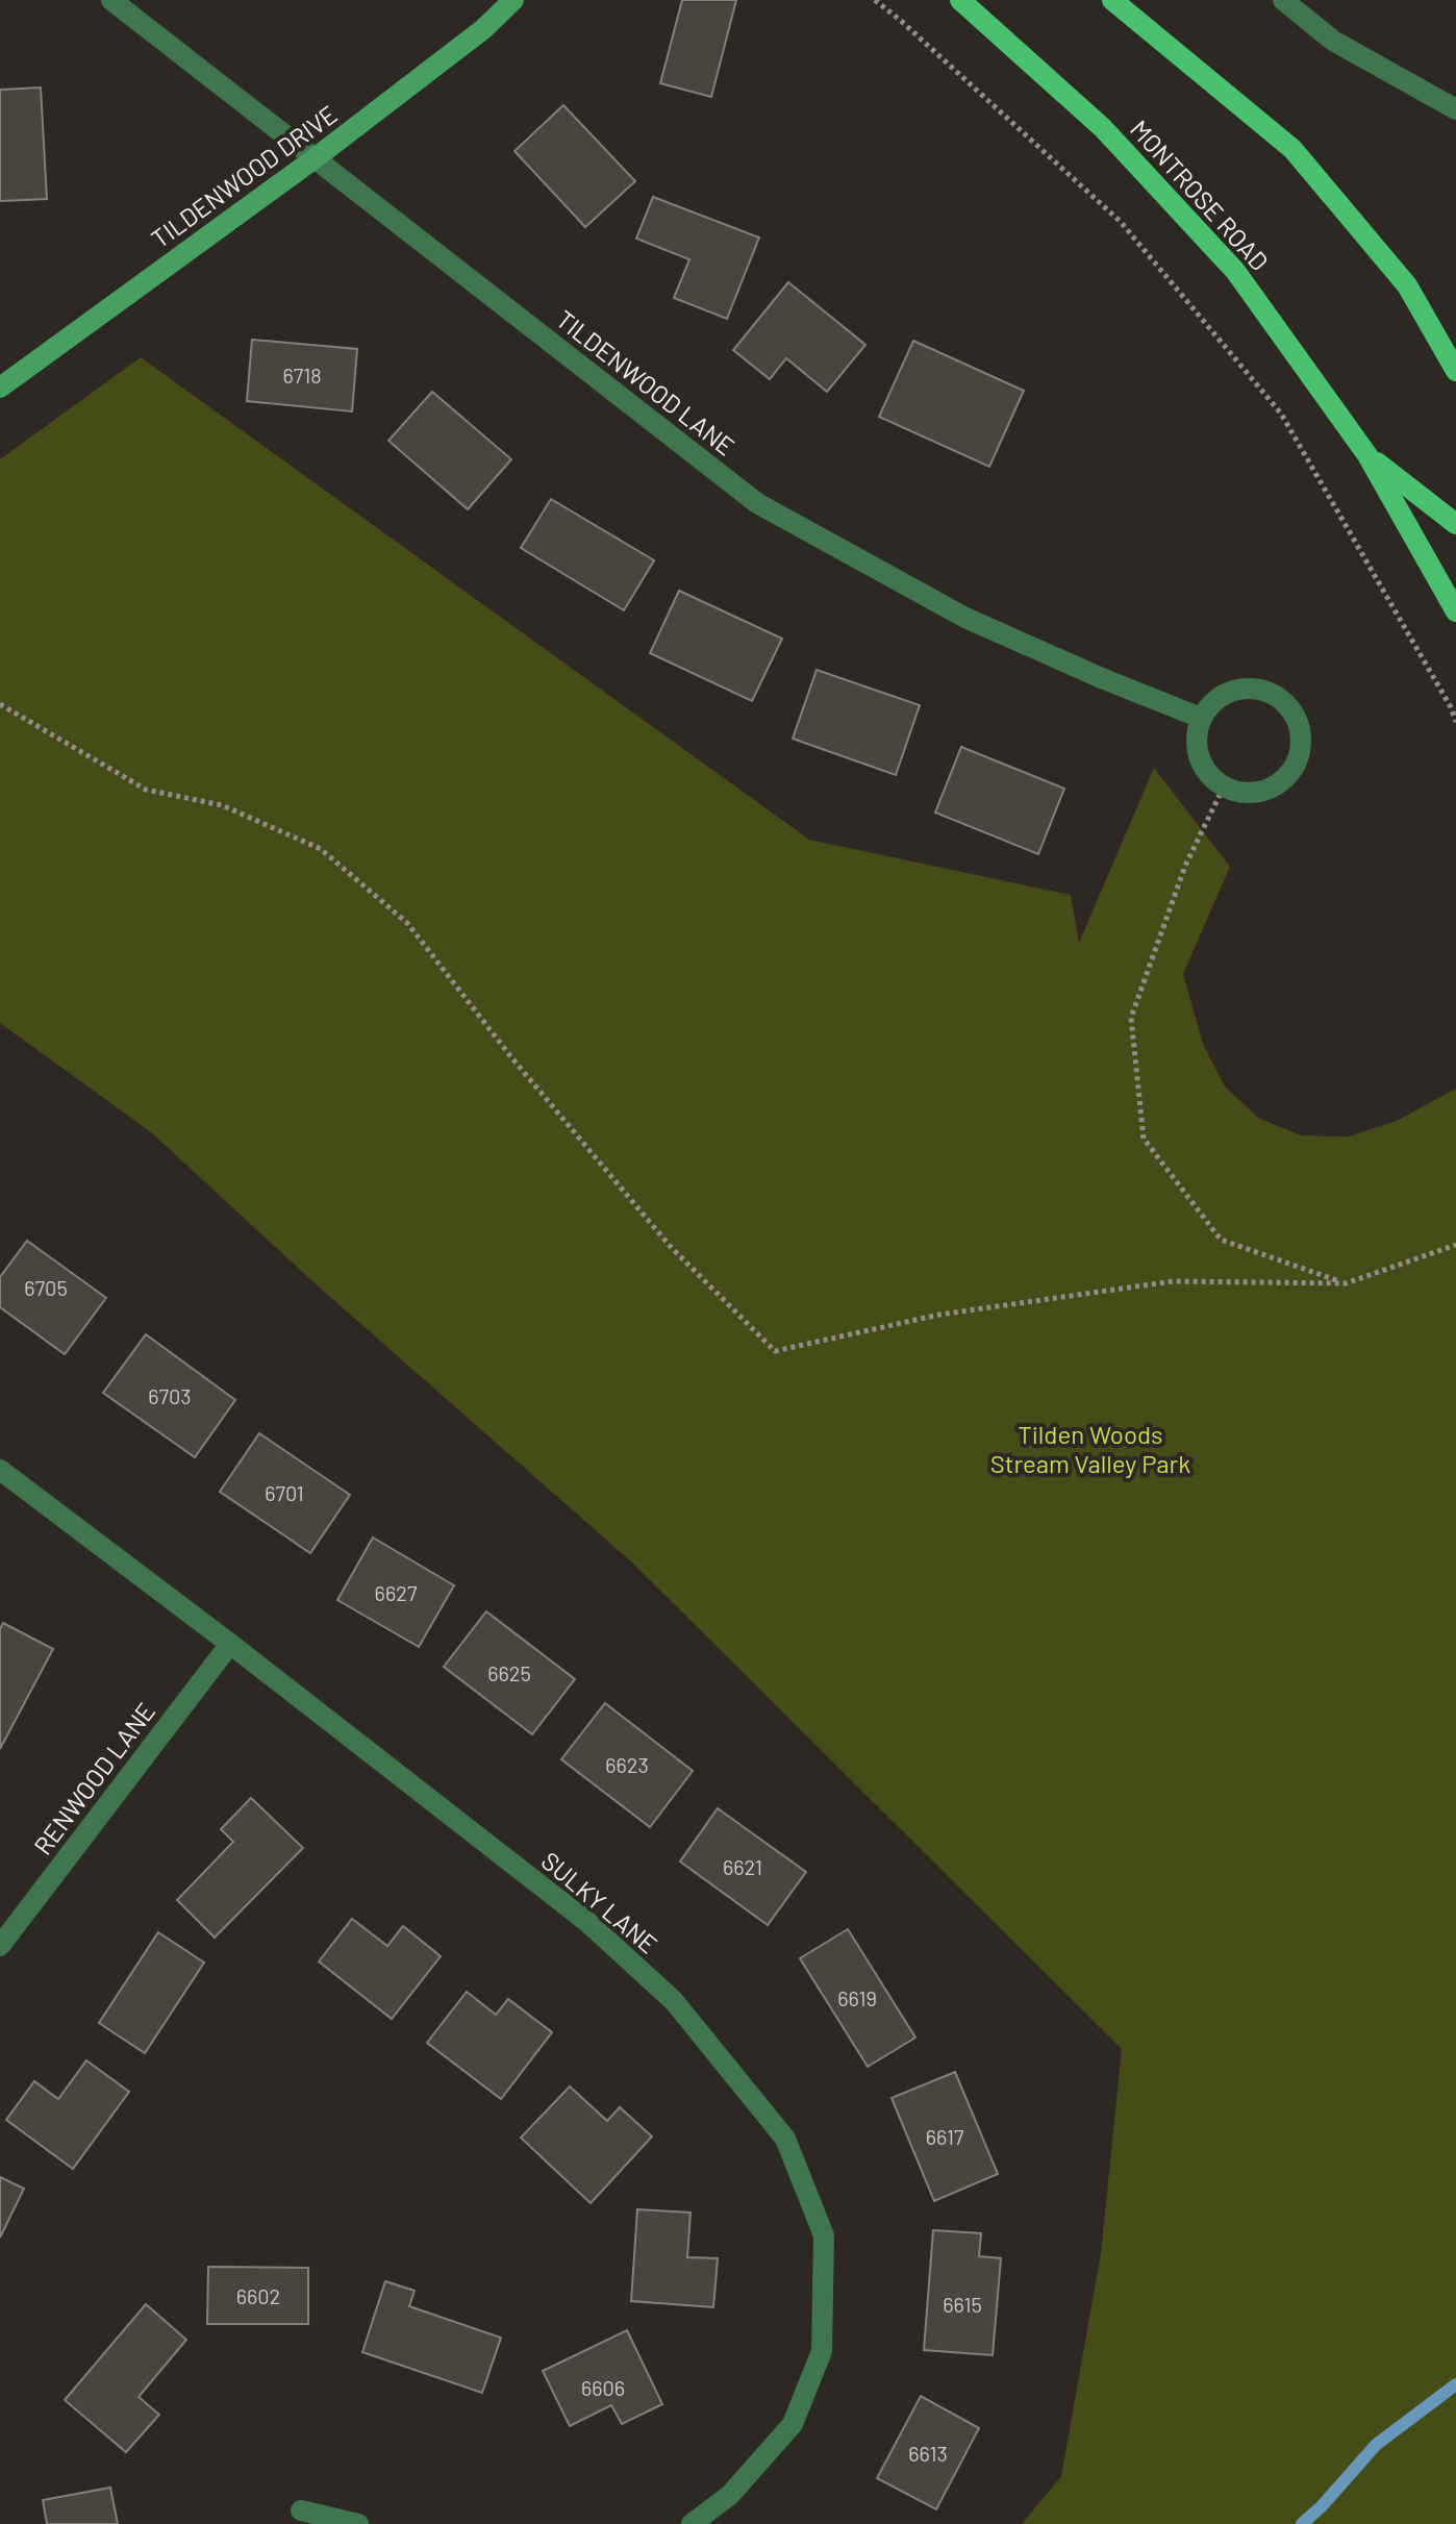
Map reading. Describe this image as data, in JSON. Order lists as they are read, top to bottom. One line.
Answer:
{"streets":{"main road":["MONTROSE ROAD"],"street":["TILDENWOOD DRIVE","TILDENWOOD LANE","RENWOOD LANE","SULKY LANE"]},"crossings":[["TILDENWOOD DRIVE","TILDENWOOD LANE"],["RENWOOD LANE","SULKY LANE"]],"parks":["Tilden Woods Stream Valley Park"],"house_numbers":["6718","6705","6703","6701","6627","6625","6623","6621","6619","6617","6602","6615","6606","6613"]}
